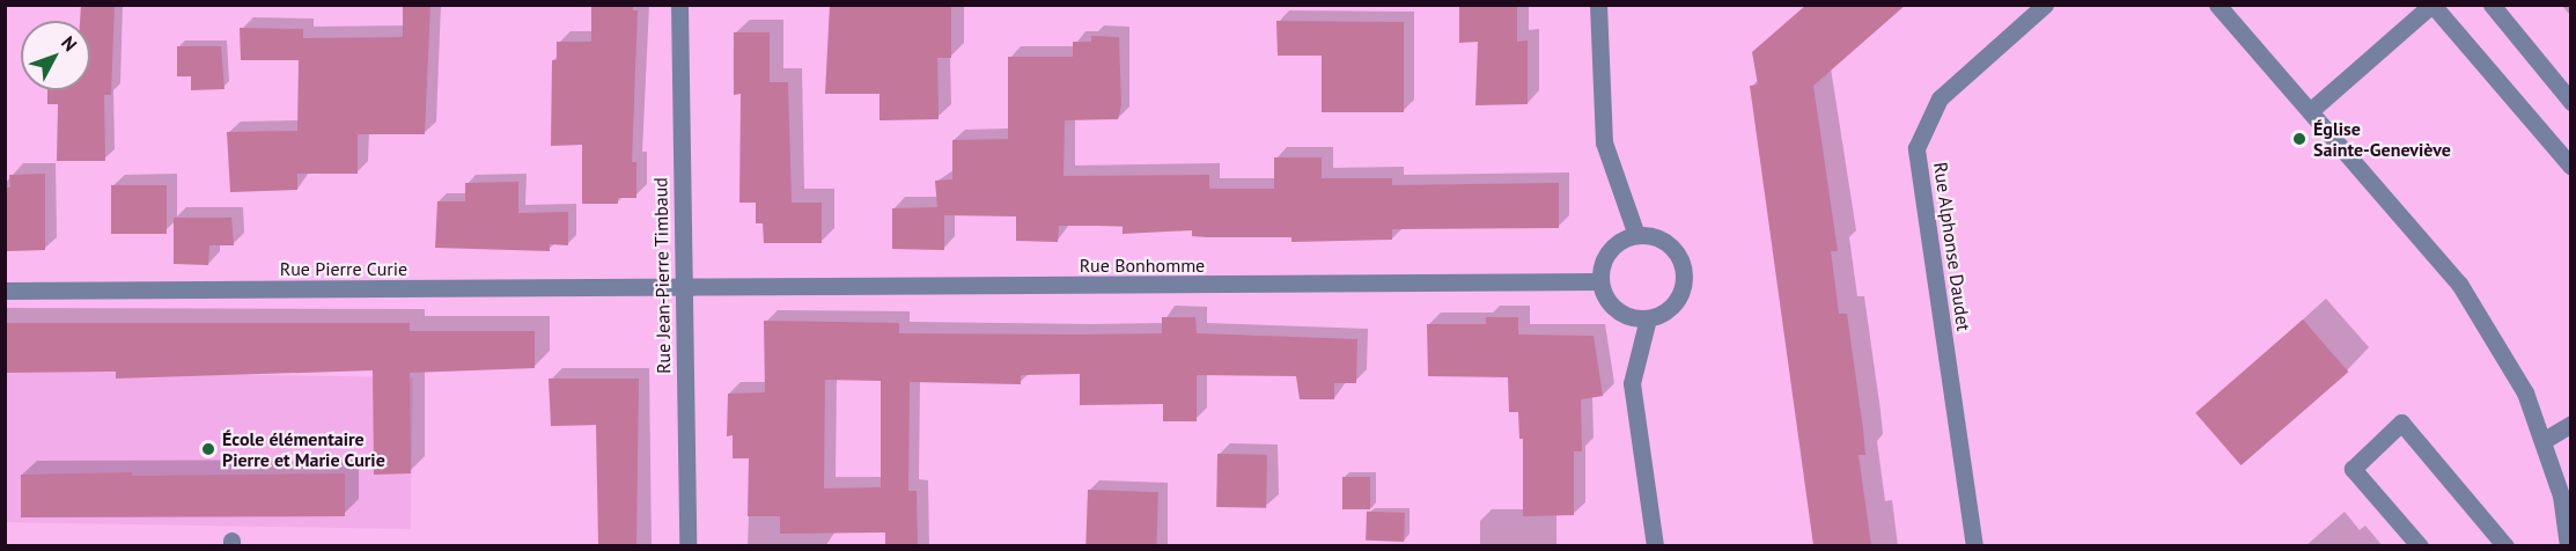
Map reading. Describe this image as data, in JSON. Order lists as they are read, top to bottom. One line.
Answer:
{"streets":{"street":["Rue Alphonse Daudet","Rue Bonhomme","Rue Pierre Curie","Rue Jean-Pierre Timbaud"]},"crossings":[["Rue Bonhomme","Rue Pierre Curie"],["Rue Bonhomme","Rue Jean-Pierre Timbaud"],["Rue Pierre Curie","Rue Jean-Pierre Timbaud"]],"places":["Église Sainte-Geneviève","École élémentaire Pierre et Marie Curie"],"north":"top right"}
